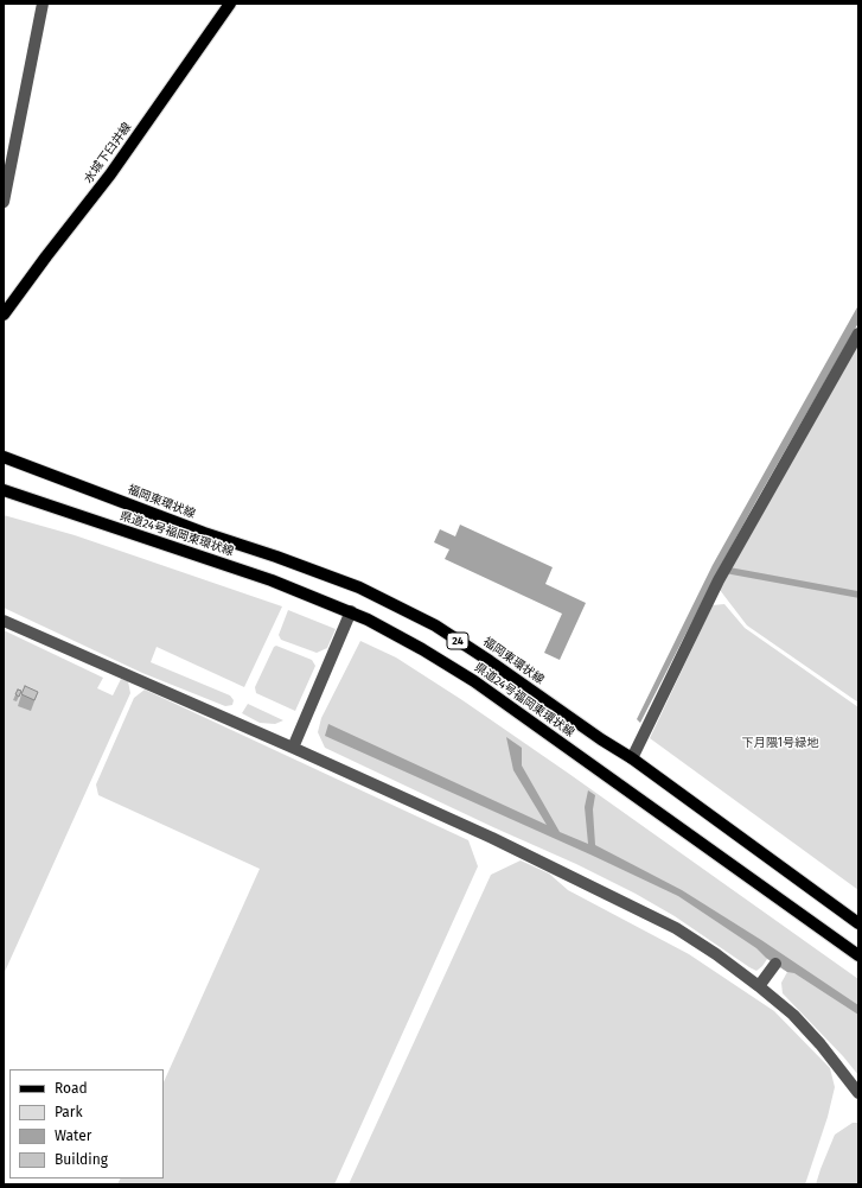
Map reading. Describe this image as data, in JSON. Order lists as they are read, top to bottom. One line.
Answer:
{"streets":{"main road":["水城下臼井線","福岡東環状線","県道24号福岡東環状線","24"]},"parks":["下月隈1号緑地"],"legend":["Road","Park","Water","Building"]}
